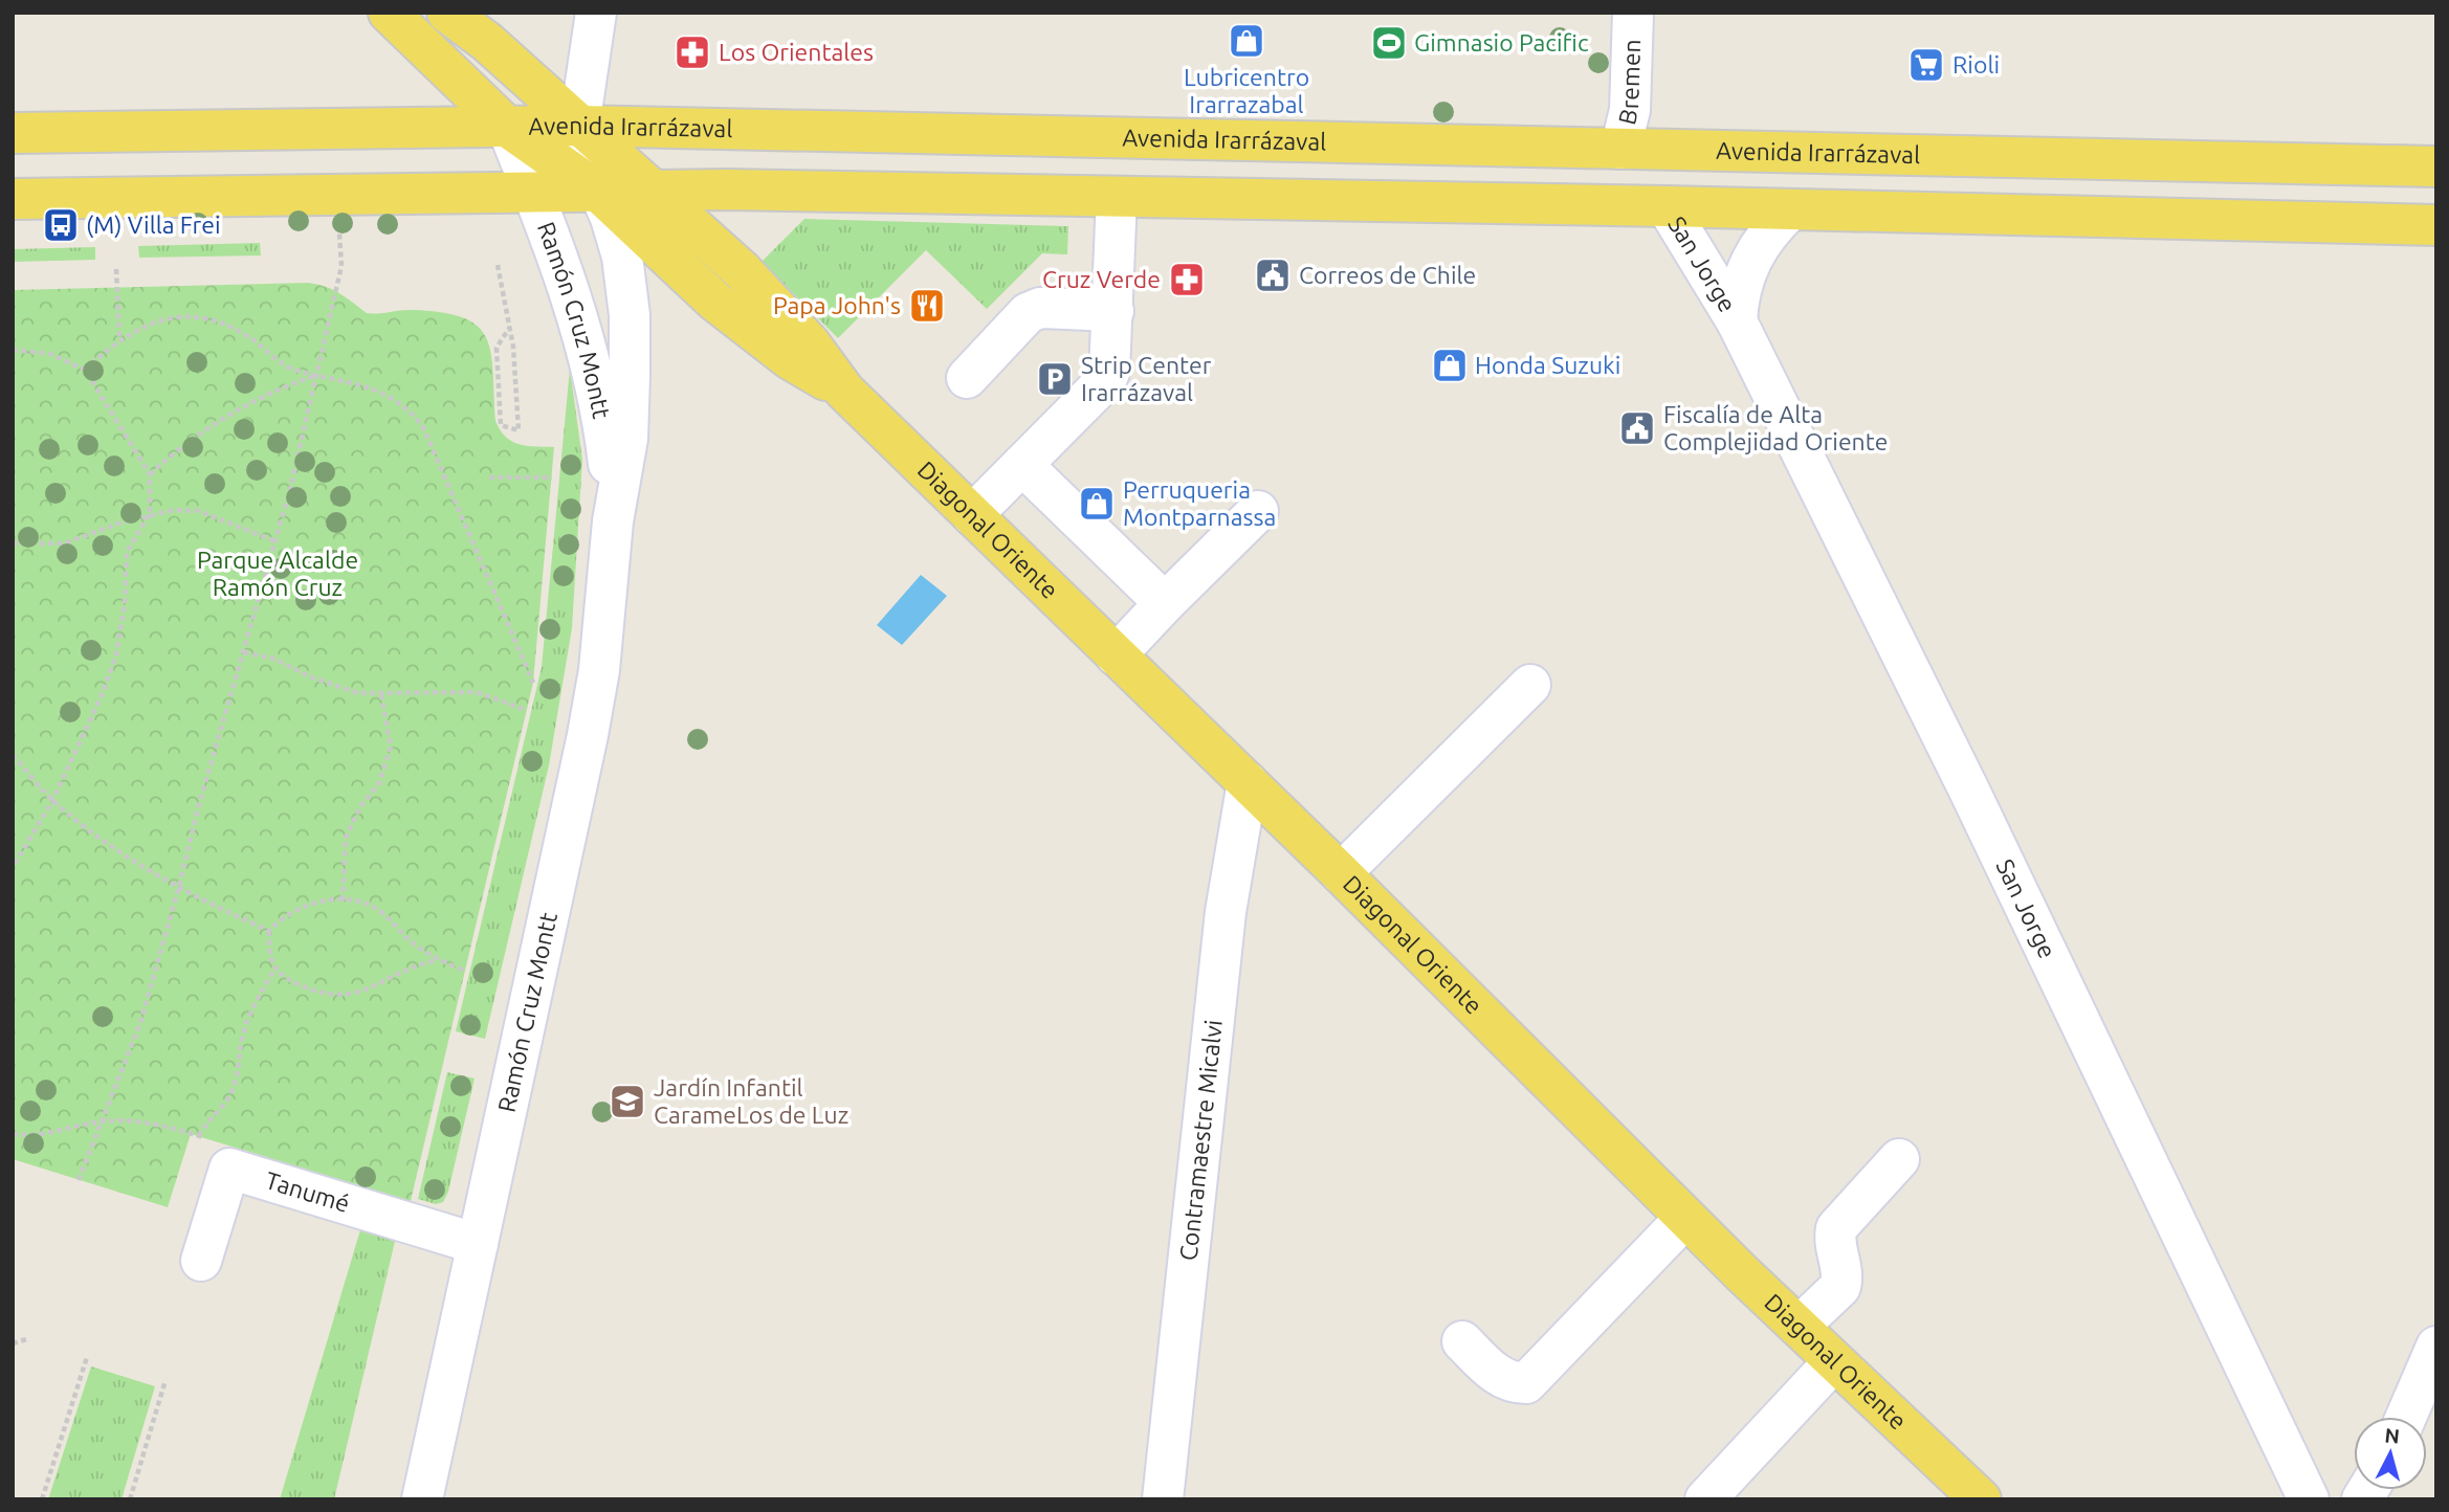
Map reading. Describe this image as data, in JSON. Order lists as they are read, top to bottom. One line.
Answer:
{"streets":{"main road":["Avenida Irarrázaval","Diagonal Oriente"],"street":["Bremen","San Jorge","Ramón Cruz Montt","Contramaestre Micalvi","Tanumé"]},"crossings":[["Bremen","Avenida Irarrázaval"],["Avenida Irarrázaval","Ramón Cruz Montt"],["Avenida Irarrázaval","Diagonal Oriente"],["Ramón Cruz Montt","Diagonal Oriente"],["Ramón Cruz Montt","Tanumé"],["Diagonal Oriente","Contramaestre Micalvi"]],"parks":["Parque Alcalde Ramón Cruz"],"places":{"shop":["Lubricentro Irarrazabal","Honda Suzuki","Perruqueria Montparnassa"],"sports":["Gimnasio Pacific"],"pharmacy":["Los Orientales","Cruz Verde"],"supermarket":["Rioli"],"bus stop":["(M) Villa Frei"],"public building":["Correos de Chile","Fiscalía de Alta Complejidad Oriente"],"restaurant":["Papa John's"],"parking":["Strip Center Irarrázaval"],"school or university":["Jardín Infantil CarameLos de Luz"]},"north":"top"}
